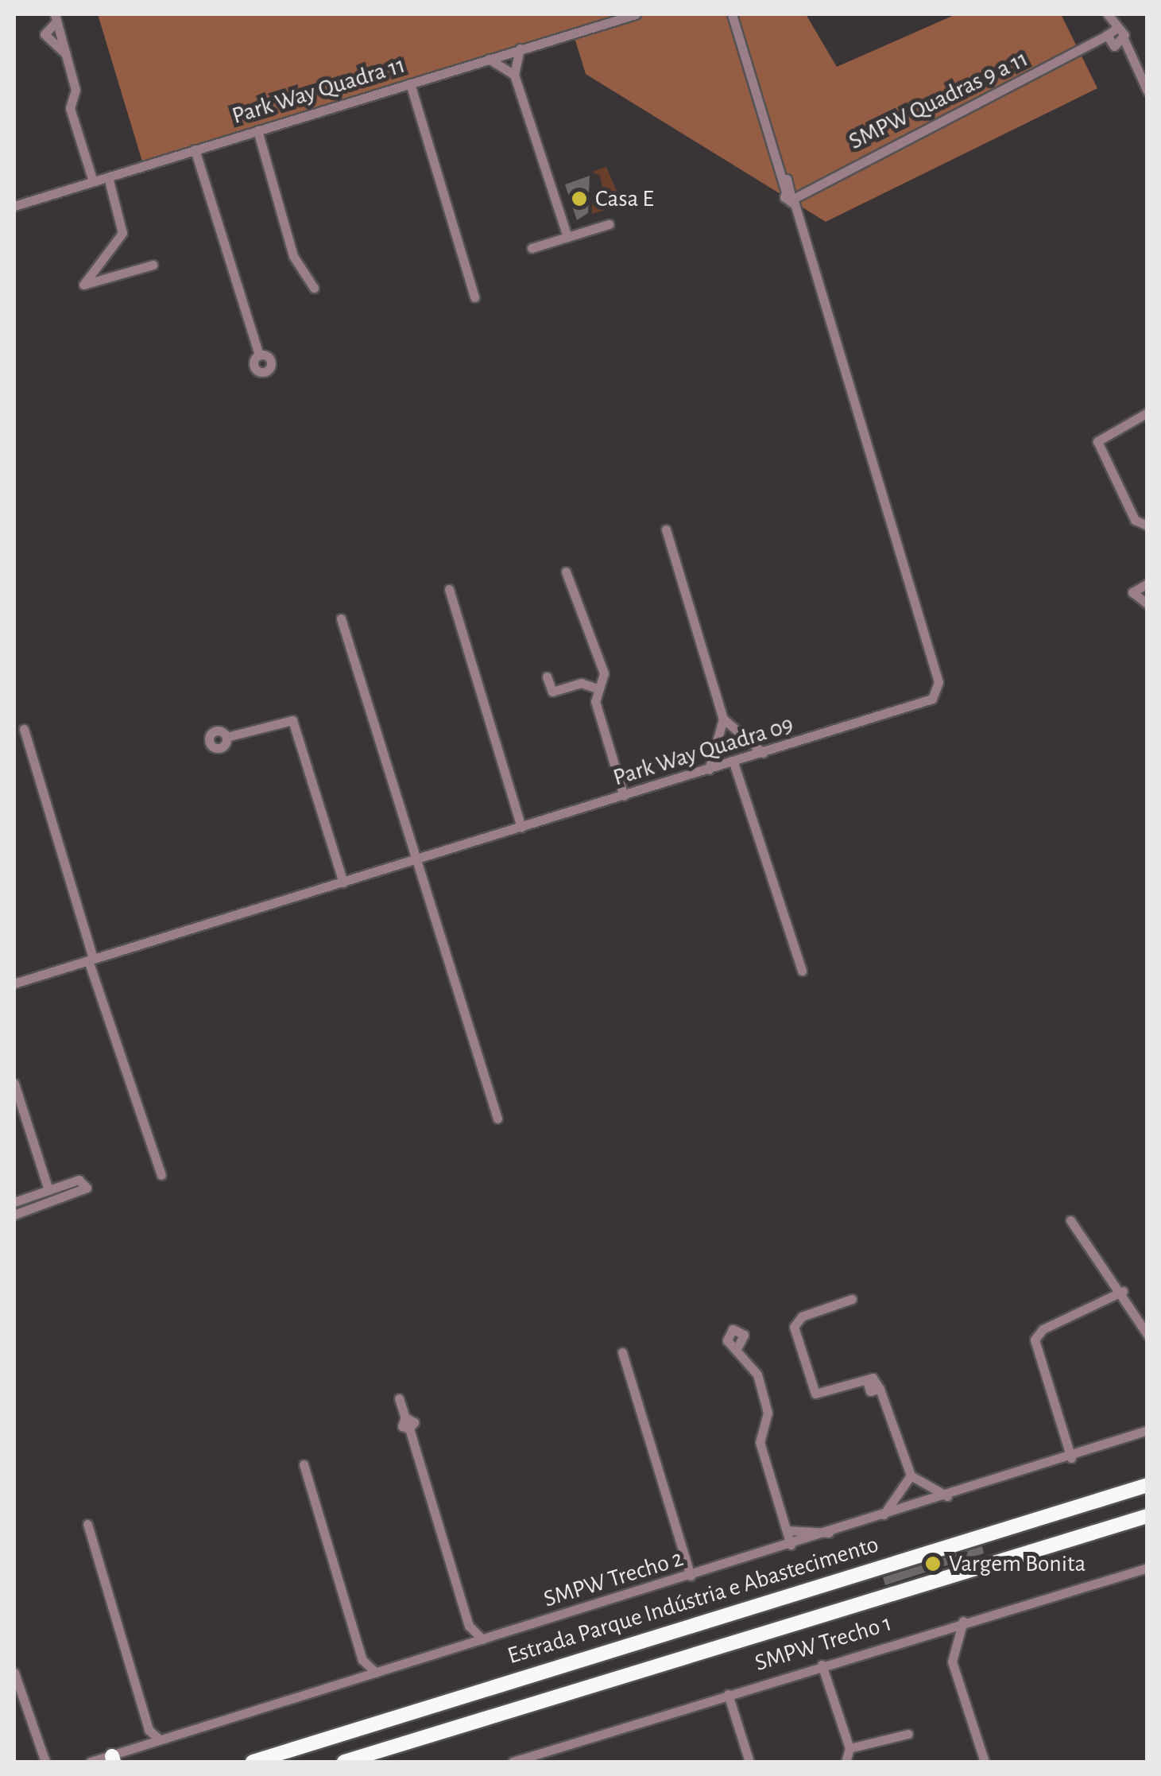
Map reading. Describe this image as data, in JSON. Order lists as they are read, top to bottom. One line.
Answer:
{"streets":{"highway":["Estrada Parque Indústria e Abastecimento"],"street":["Park Way Quadra 11","SMPW Quadras 9 a 11","Park Way Quadra 09","SMPW Trecho 2","SMPW Trecho 1"]},"crossings":[["SMPW Quadras 9 a 11","Park Way Quadra 09"]],"places":["Casa E","Vargem Bonita"]}
